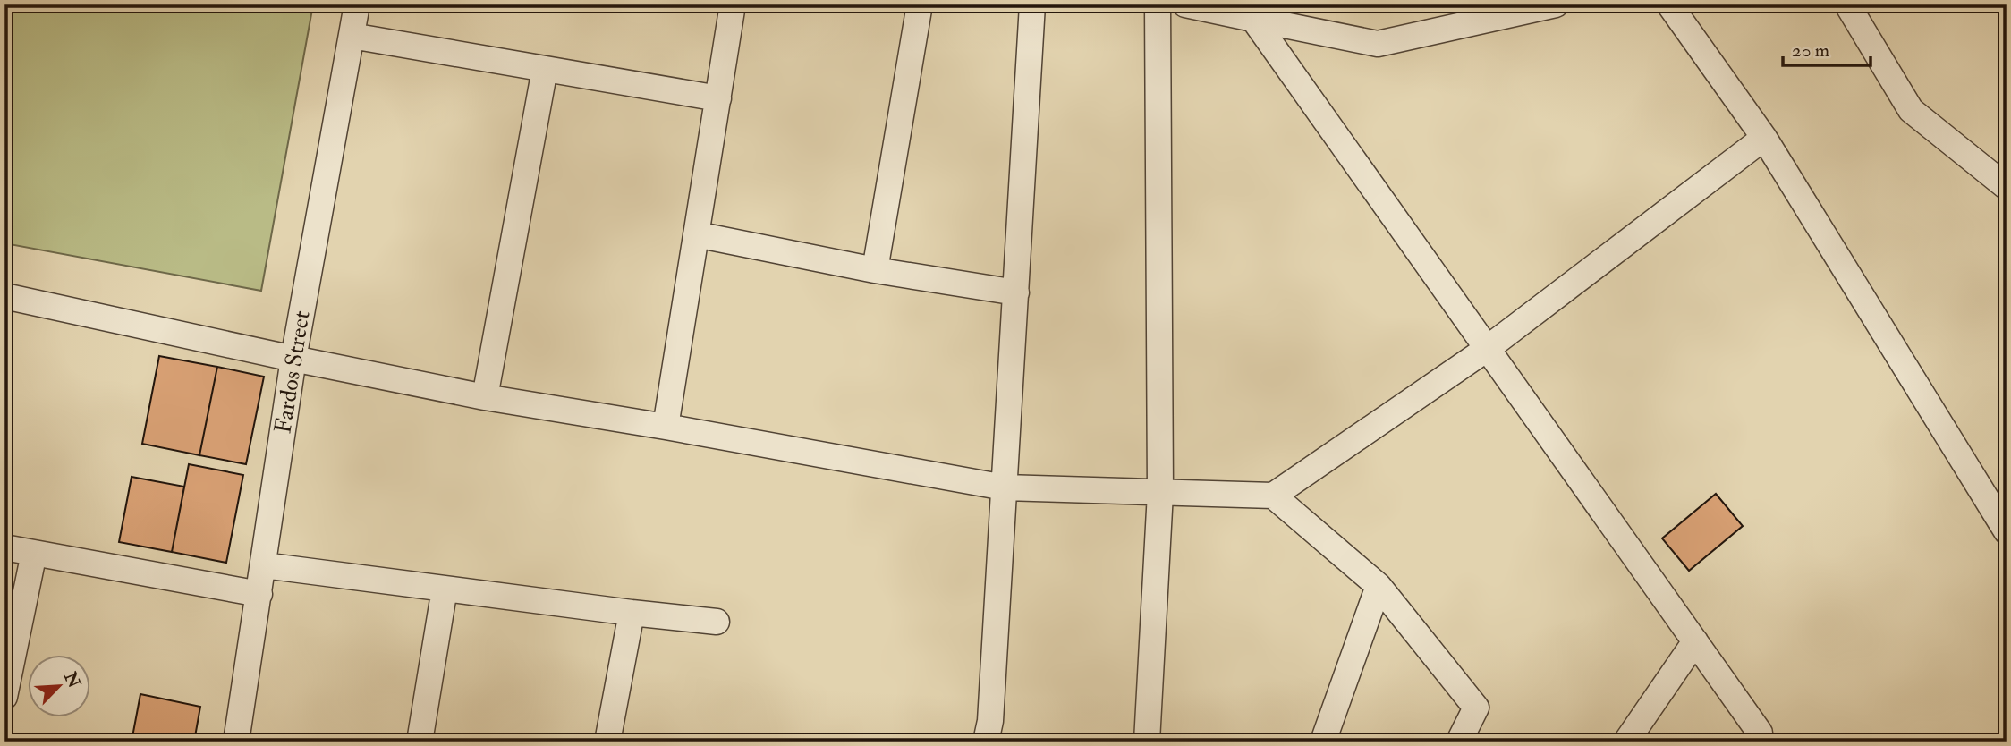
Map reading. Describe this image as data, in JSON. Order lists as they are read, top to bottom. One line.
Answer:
{"streets":{"street":["Fardos Street"]},"scale_bar":"20 m","north":"top right"}
